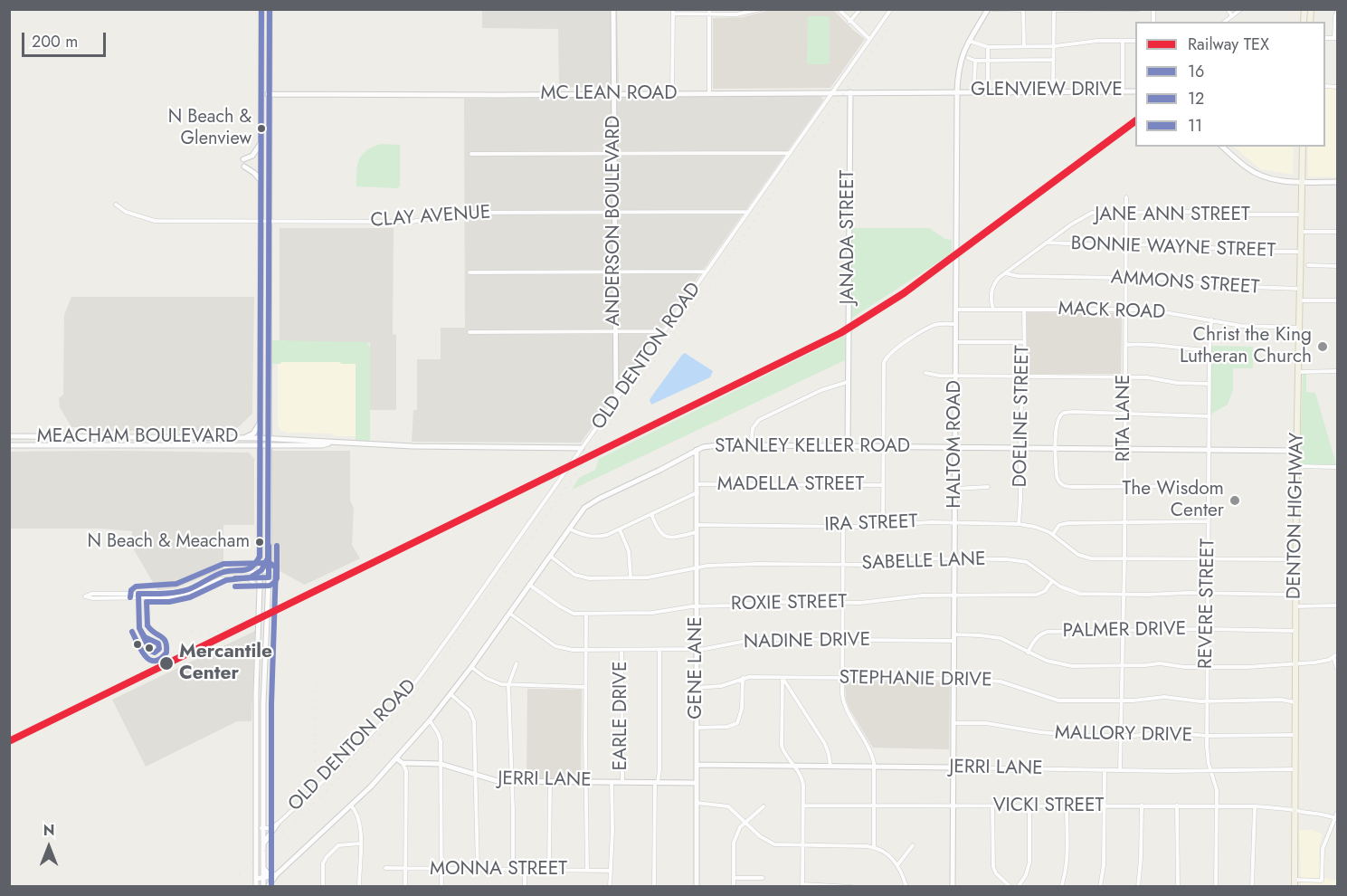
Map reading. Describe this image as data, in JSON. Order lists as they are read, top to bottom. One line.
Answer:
{"streets":{"main road":["GLENVIEW DRIVE","MC LEAN ROAD","ANDERSON BOULEVARD","JANADA STREET","MEACHAM BOULEVARD","HALTOM ROAD","STANLEY KELLER ROAD","DENTON HIGHWAY","GENE LANE","JERRI LANE"],"street":["JANE ANN STREET","CLAY AVENUE","BONNIE WAYNE STREET","AMMONS STREET","MACK ROAD","OLD DENTON ROAD","DOELINE STREET","RITA LANE","MADELLA STREET","IRA STREET","SABELLE LANE","ROXIE STREET","REVERE STREET","PALMER DRIVE","NADINE DRIVE","STEPHANIE DRIVE","EARLE DRIVE","MALLORY DRIVE","VICKI STREET","MONNA STREET"]},"crossings":[["GLENVIEW DRIVE","MC LEAN ROAD"],["GLENVIEW DRIVE","HALTOM ROAD"],["MC LEAN ROAD","ANDERSON BOULEVARD"],["MC LEAN ROAD","JANADA STREET"],["MC LEAN ROAD","OLD DENTON ROAD"],["MC LEAN ROAD","HALTOM ROAD"],["JANE ANN STREET","BONNIE WAYNE STREET"],["JANE ANN STREET","AMMONS STREET"],["JANE ANN STREET","MACK ROAD"],["JANE ANN STREET","RITA LANE"],["JANE ANN STREET","DENTON HIGHWAY"],["CLAY AVENUE","ANDERSON BOULEVARD"],["CLAY AVENUE","OLD DENTON ROAD"],["ANDERSON BOULEVARD","OLD DENTON ROAD"],["JANADA STREET","STANLEY KELLER ROAD"],["BONNIE WAYNE STREET","RITA LANE"],["BONNIE WAYNE STREET","DENTON HIGHWAY"],["AMMONS STREET","RITA LANE"],["AMMONS STREET","DENTON HIGHWAY"],["MACK ROAD","DOELINE STREET"],["MACK ROAD","RITA LANE"],["MACK ROAD","HALTOM ROAD"],["MACK ROAD","DENTON HIGHWAY"],["MACK ROAD","REVERE STREET"],["OLD DENTON ROAD","MEACHAM BOULEVARD"],["DOELINE STREET","STANLEY KELLER ROAD"],["DOELINE STREET","IRA STREET"],["RITA LANE","STANLEY KELLER ROAD"],["RITA LANE","IRA STREET"],["RITA LANE","SABELLE LANE"],["RITA LANE","PALMER DRIVE"],["RITA LANE","STEPHANIE DRIVE"],["RITA LANE","MALLORY DRIVE"],["RITA LANE","JERRI LANE"],["HALTOM ROAD","STANLEY KELLER ROAD"],["HALTOM ROAD","IRA STREET"],["HALTOM ROAD","SABELLE LANE"],["HALTOM ROAD","ROXIE STREET"],["HALTOM ROAD","NADINE DRIVE"],["HALTOM ROAD","STEPHANIE DRIVE"],["HALTOM ROAD","MALLORY DRIVE"],["HALTOM ROAD","JERRI LANE"],["HALTOM ROAD","VICKI STREET"],["STANLEY KELLER ROAD","MADELLA STREET"],["STANLEY KELLER ROAD","DENTON HIGHWAY"],["STANLEY KELLER ROAD","SABELLE LANE"],["STANLEY KELLER ROAD","ROXIE STREET"],["STANLEY KELLER ROAD","REVERE STREET"],["STANLEY KELLER ROAD","NADINE DRIVE"],["STANLEY KELLER ROAD","GENE LANE"],["MADELLA STREET","GENE LANE"],["DENTON HIGHWAY","IRA STREET"],["DENTON HIGHWAY","SABELLE LANE"],["DENTON HIGHWAY","PALMER DRIVE"],["DENTON HIGHWAY","STEPHANIE DRIVE"],["DENTON HIGHWAY","MALLORY DRIVE"],["DENTON HIGHWAY","JERRI LANE"],["DENTON HIGHWAY","VICKI STREET"],["IRA STREET","REVERE STREET"],["IRA STREET","GENE LANE"],["SABELLE LANE","ROXIE STREET"],["SABELLE LANE","REVERE STREET"],["SABELLE LANE","GENE LANE"],["ROXIE STREET","GENE LANE"],["REVERE STREET","PALMER DRIVE"],["REVERE STREET","STEPHANIE DRIVE"],["REVERE STREET","MALLORY DRIVE"],["REVERE STREET","JERRI LANE"],["REVERE STREET","VICKI STREET"],["NADINE DRIVE","GENE LANE"],["NADINE DRIVE","EARLE DRIVE"],["GENE LANE","STEPHANIE DRIVE"],["GENE LANE","JERRI LANE"],["EARLE DRIVE","JERRI LANE"],["EARLE DRIVE","MONNA STREET"]],"places":["N Beach & Glenview","Christ the King Lutheran Church","The Wisdom Center","N Beach & Meacham","Mercantile Center"],"lines":["transit line 16","transit line 12","rail line TEX","transit line 11"],"legend":["Railway TEX","16","12","11"],"scale_bar":"200 m","north":"top"}
